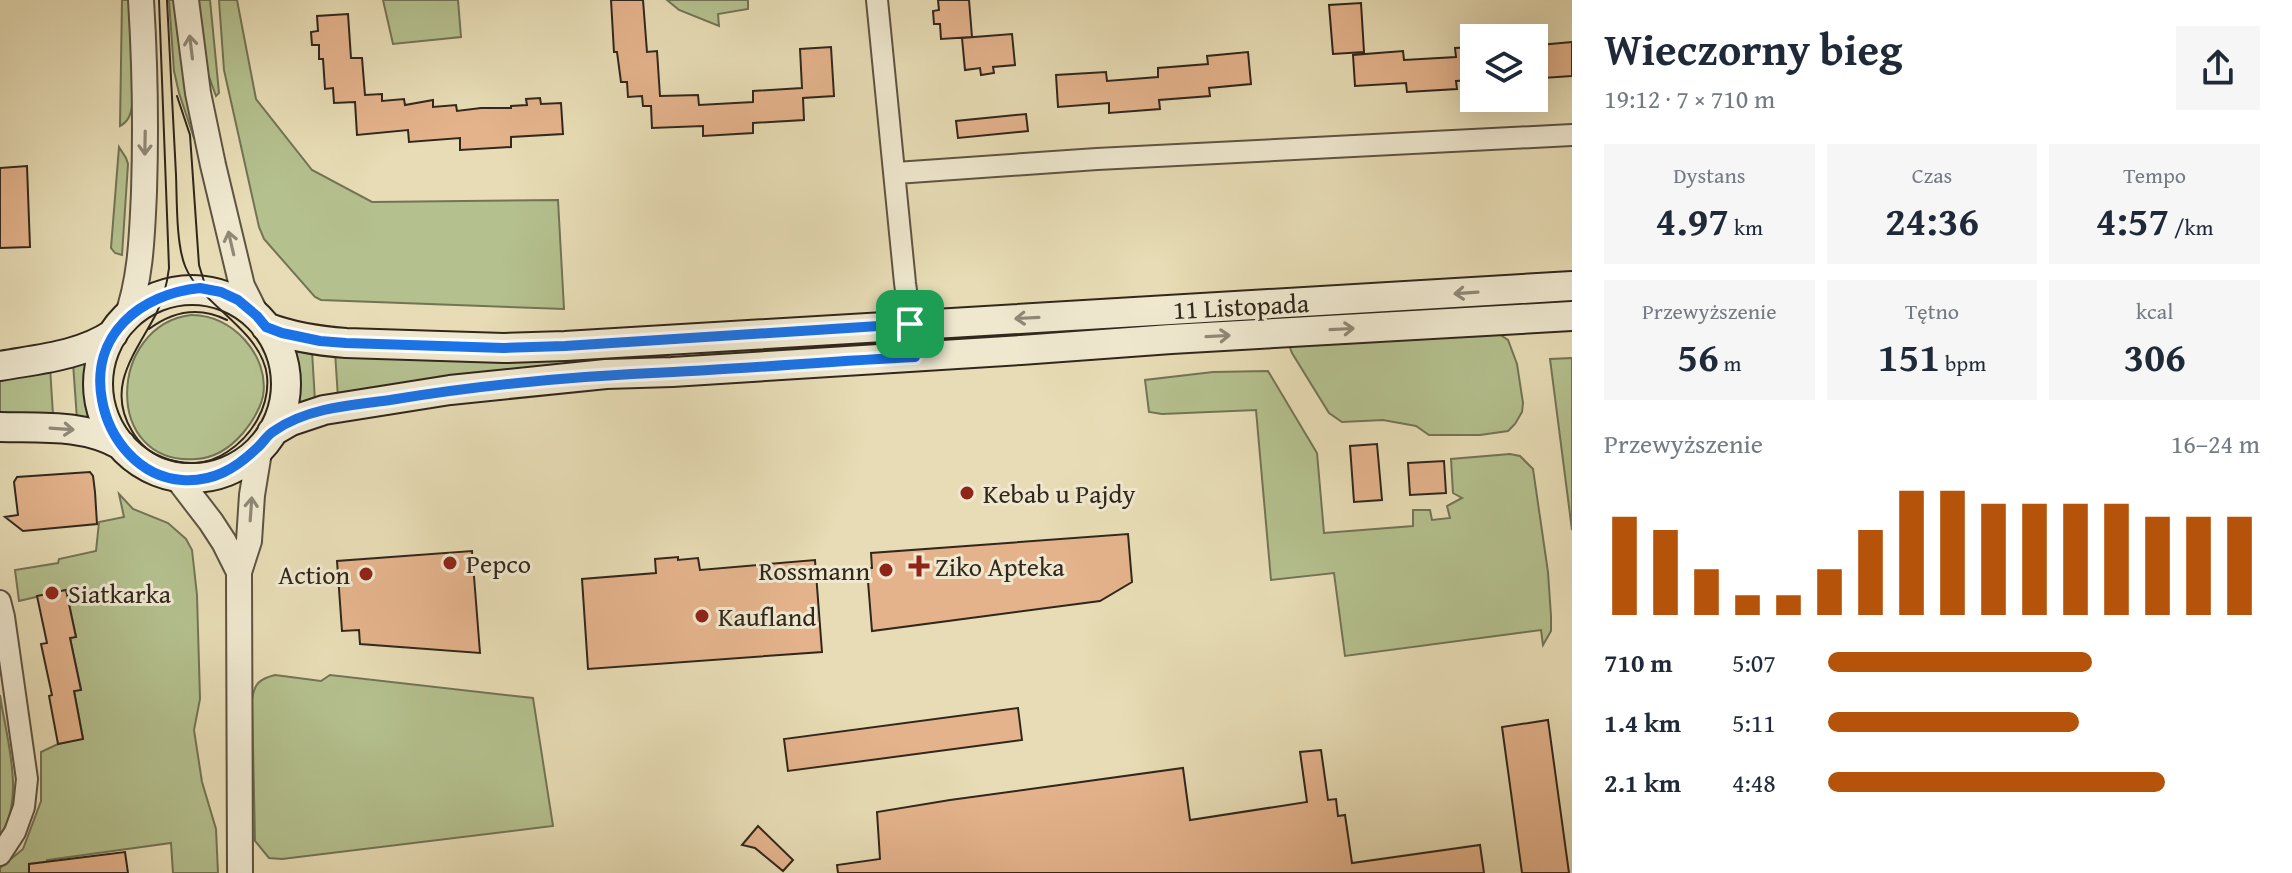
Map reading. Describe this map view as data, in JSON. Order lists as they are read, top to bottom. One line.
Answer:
{"streets":{"main road":["11 Listopada"]},"places":{"other":["Kebab u Pajdy","Pepco","Rossmann","Action","Siatkarka","Kaufland"],"health":["Ziko Apteka"]},"page":{"heading":["Wieczorny bieg","19:12 · 7 × 710 m"],"stats":[["Dystans","4.97 km"],["Czas","24:36"],["Tempo","4:57 /km"],["Przewyższenie","56 m"],["Tętno","151 bpm"],["kcal","306"]],"chart":["Przewyższenie","16–24 m"],"list":[{"name":"710 m","note":"5:07"},{"name":"1.4 km","note":"5:11"},{"name":"2.1 km","note":"4:48"}]}}
